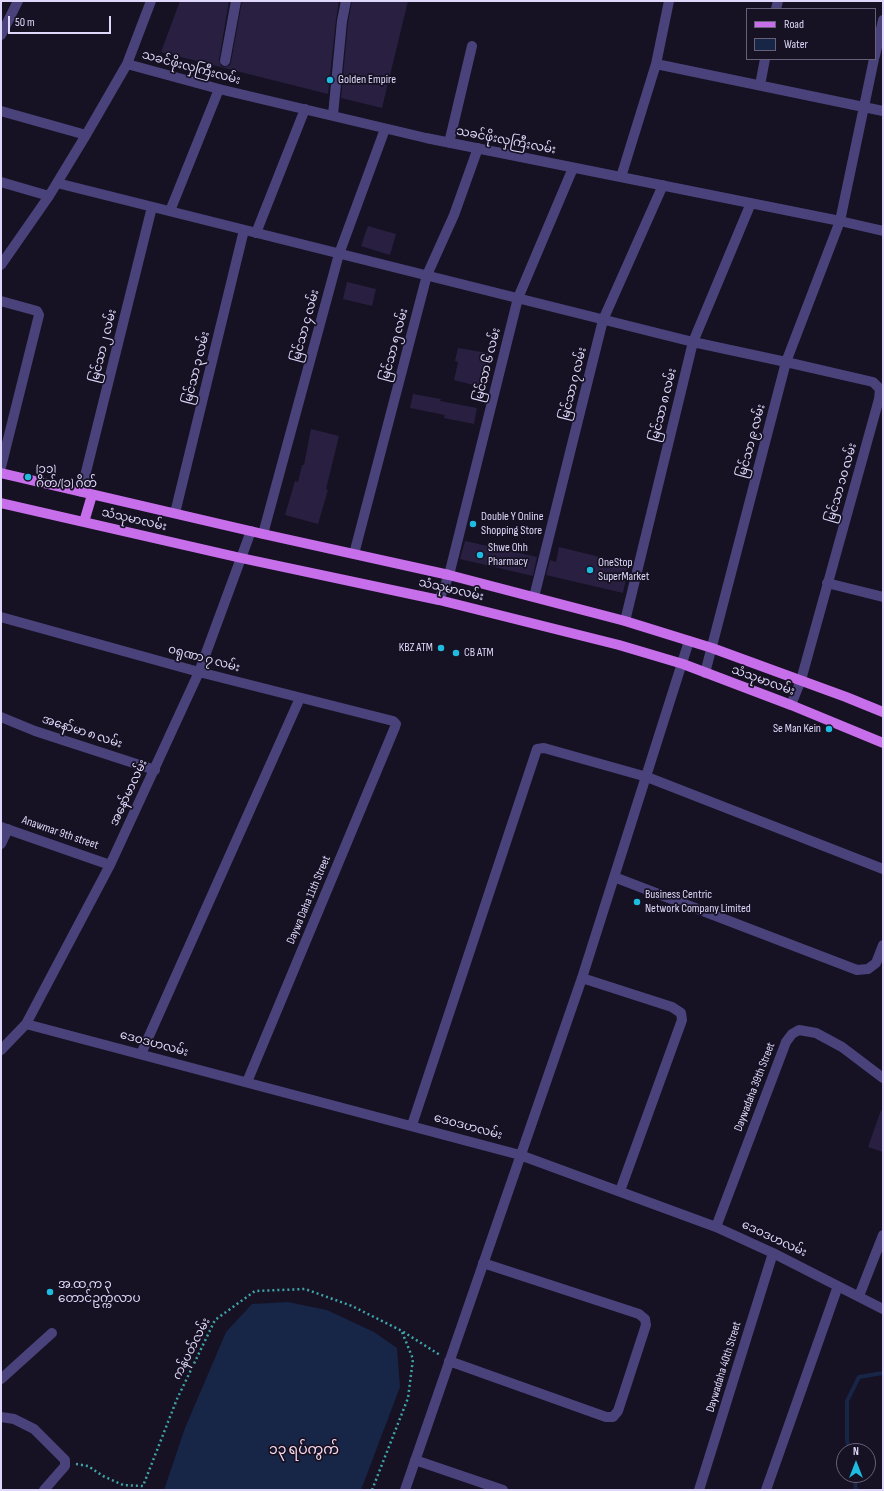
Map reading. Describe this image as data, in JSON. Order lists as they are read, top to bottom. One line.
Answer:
{"streets":{"main road":["သံသုမာလမ်း"],"street":["သခင်ဖိုးလှကြီးလမ်း","မြင်သာ ၄ လမ်း","မြင်သာ ၅ လမ်း","မြင်သာ ၂ လမ်း","မြင်သာ ၆ လမ်း","မြင်သာ ၃ လမ်း","မြင်သာ ၇ လမ်း","မြင်သာ ၈ လမ်း","မြင်သာ ၉ လမ်း","မြင်သာ ၁၀ လမ်း","၀ရုဏာ ၇ လမ်း","အနော်မာ ၈ လမ်း","အနော်မာလမ်း","Anawmar 9th street","Daywa Daha 11th Street","ဒေဝဒဟလမ်း","Daywadaha 39th Street","Daywadaha 40th Street"],"path":["ကန်ပတ်လမ်း"]},"crossings":[["သခင်ဖိုးလှကြီးလမ်း","မြင်သာ ၄ လမ်း"],["သခင်ဖိုးလှကြီးလမ်း","မြင်သာ ၅ လမ်း"],["သခင်ဖိုးလှကြီးလမ်း","မြင်သာ ၆ လမ်း"],["သခင်ဖိုးလှကြီးလမ်း","မြင်သာ ၇ လမ်း"],["သခင်ဖိုးလှကြီးလမ်း","မြင်သာ ၈ လမ်း"],["သခင်ဖိုးလှကြီးလမ်း","မြင်သာ ၉ လမ်း"],["မြင်သာ ၄ လမ်း","သံသုမာလမ်း"],["မြင်သာ ၅ လမ်း","သံသုမာလမ်း"],["မြင်သာ ၂ လမ်း","သံသုမာလမ်း"],["မြင်သာ ၆ လမ်း","သံသုမာလမ်း"],["မြင်သာ ၃ လမ်း","သံသုမာလမ်း"],["မြင်သာ ၇ လမ်း","သံသုမာလမ်း"],["မြင်သာ ၈ လမ်း","သံသုမာလမ်း"],["မြင်သာ ၉ လမ်း","မြင်သာ ၁၀ လမ်း"],["မြင်သာ ၉ လမ်း","သံသုမာလမ်း"],["မြင်သာ ၁၀ လမ်း","သံသုမာလမ်း"],["သံသုမာလမ်း","အနော်မာလမ်း"],["၀ရုဏာ ၇ လမ်း","အနော်မာလမ်း"],["၀ရုဏာ ၇ လမ်း","Daywa Daha 11th Street"],["အနော်မာ ၈ လမ်း","အနော်မာလမ်း"],["အနော်မာလမ်း","Anawmar 9th street"],["အနော်မာလမ်း","ဒေဝဒဟလမ်း"],["Daywa Daha 11th Street","ဒေဝဒဟလမ်း"],["ဒေဝဒဟလမ်း","Daywadaha 39th Street"],["ဒေဝဒဟလမ်း","Daywadaha 40th Street"]],"districts":["၁၃ ရပ်ကွက်"],"places":["Golden Empire","(၃၁) ဂိတ်/(၁) ဂိတ်","Double Y Online Shopping Store","Shwe Ohh Pharmacy","OneStop SuperMarket","KBZ ATM","CB ATM","Se Man Kein","Business Centric Network Company Limited","အ.ထ.က ၃ တောင်ဥက္ကလာပ"],"legend":["Road","Water"],"scale_bar":"50 m","north":"top"}
